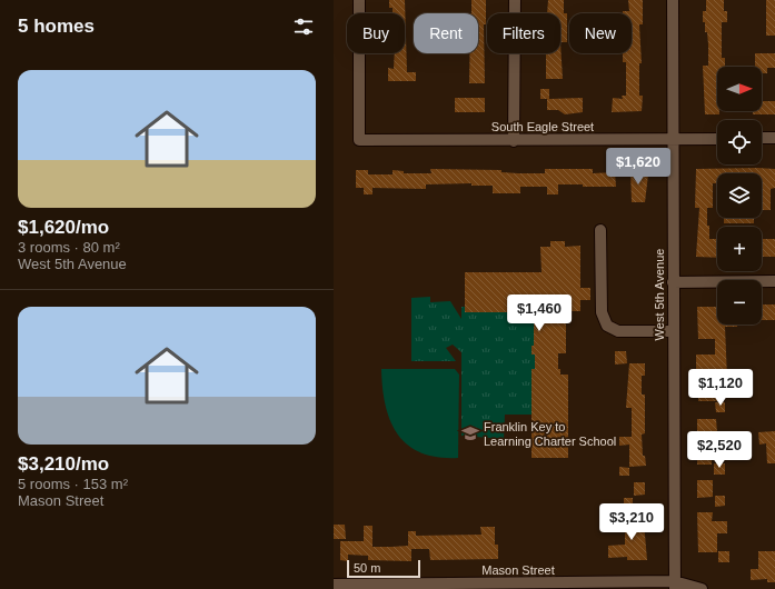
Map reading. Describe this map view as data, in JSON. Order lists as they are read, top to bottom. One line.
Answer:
{"streets":{"street":["South Eagle Street","West 5th Avenue","Mason Street"]},"crossings":[["South Eagle Street","West 5th Avenue"],["West 5th Avenue","Mason Street"]],"places":{"school or university":["Franklin Key to Learning Charter School"]},"scale_bar":"50 m","north":"right","page":{"heading":"5 homes","chip":["Buy","Rent","Filters","New"],"list":[{"name":"$1,620/mo","note":"3 rooms · 80 m² · West 5th Avenue"},{"name":"$3,210/mo","note":"5 rooms · 153 m² · Mason Street"}],"map_buttons":["+","−"],"price":["$1,620","$1,460","$1,120","$2,520","$3,210"],"scale":"50 m"}}
